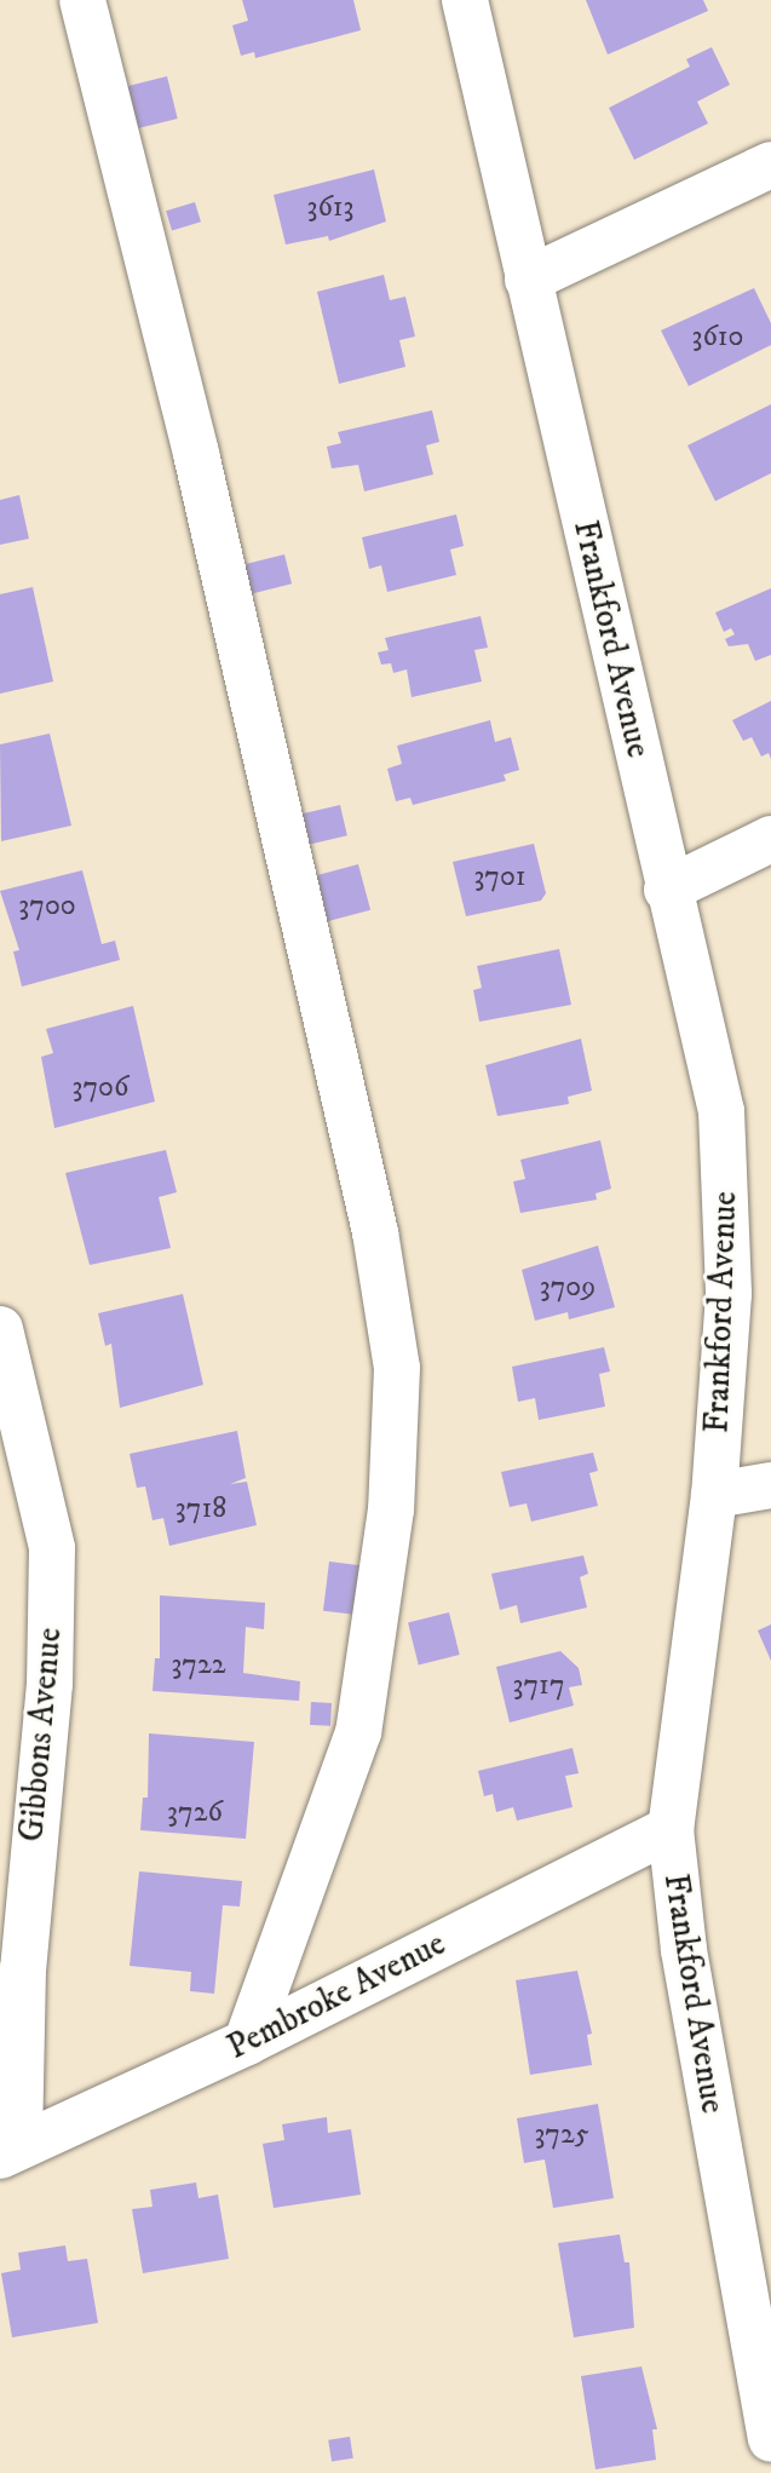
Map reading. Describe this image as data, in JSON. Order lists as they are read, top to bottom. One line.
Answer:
{"streets":{"street":["Frankford Avenue","Gibbons Avenue","Pembroke Avenue"]},"crossings":[["Frankford Avenue","Pembroke Avenue"],["Gibbons Avenue","Pembroke Avenue"]],"house_numbers":["3613","3610","3701","3700","3706","3709","3718","3722","3717","3726","3725"]}
